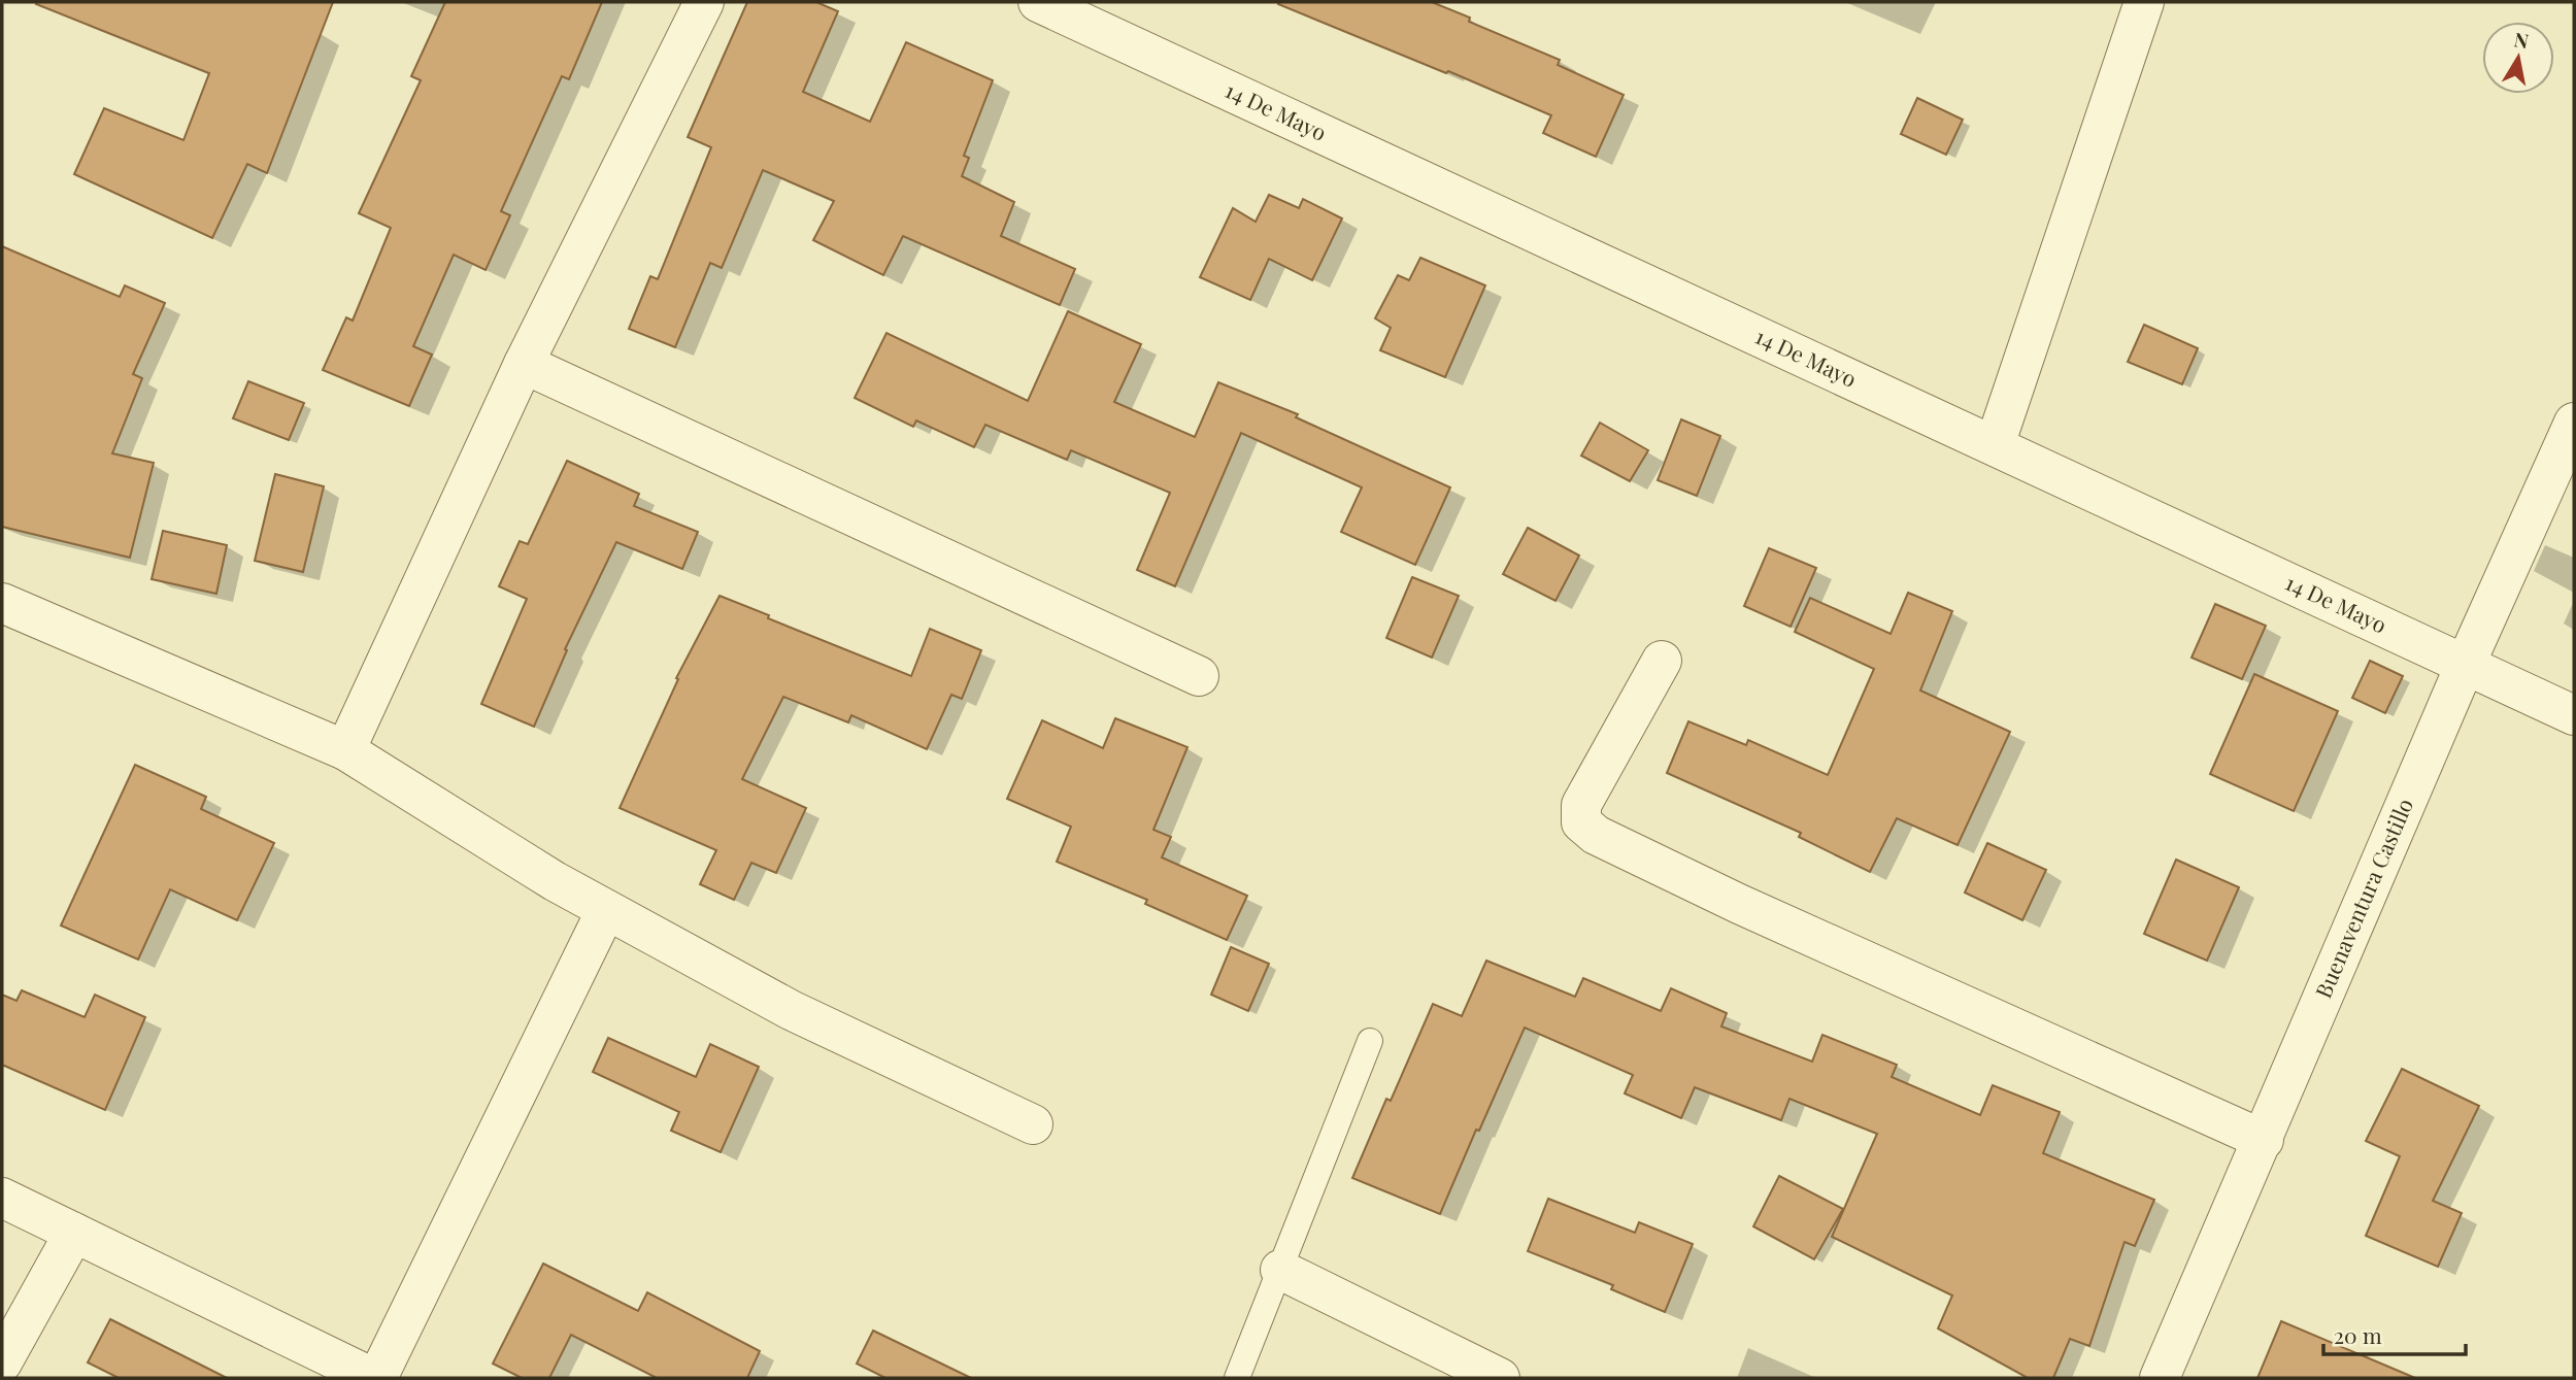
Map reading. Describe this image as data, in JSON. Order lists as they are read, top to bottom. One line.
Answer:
{"streets":{"street":["14 De Mayo","Buenaventura Castillo"]},"crossings":[["14 De Mayo","Buenaventura Castillo"]],"scale_bar":"20 m","north":"top"}
